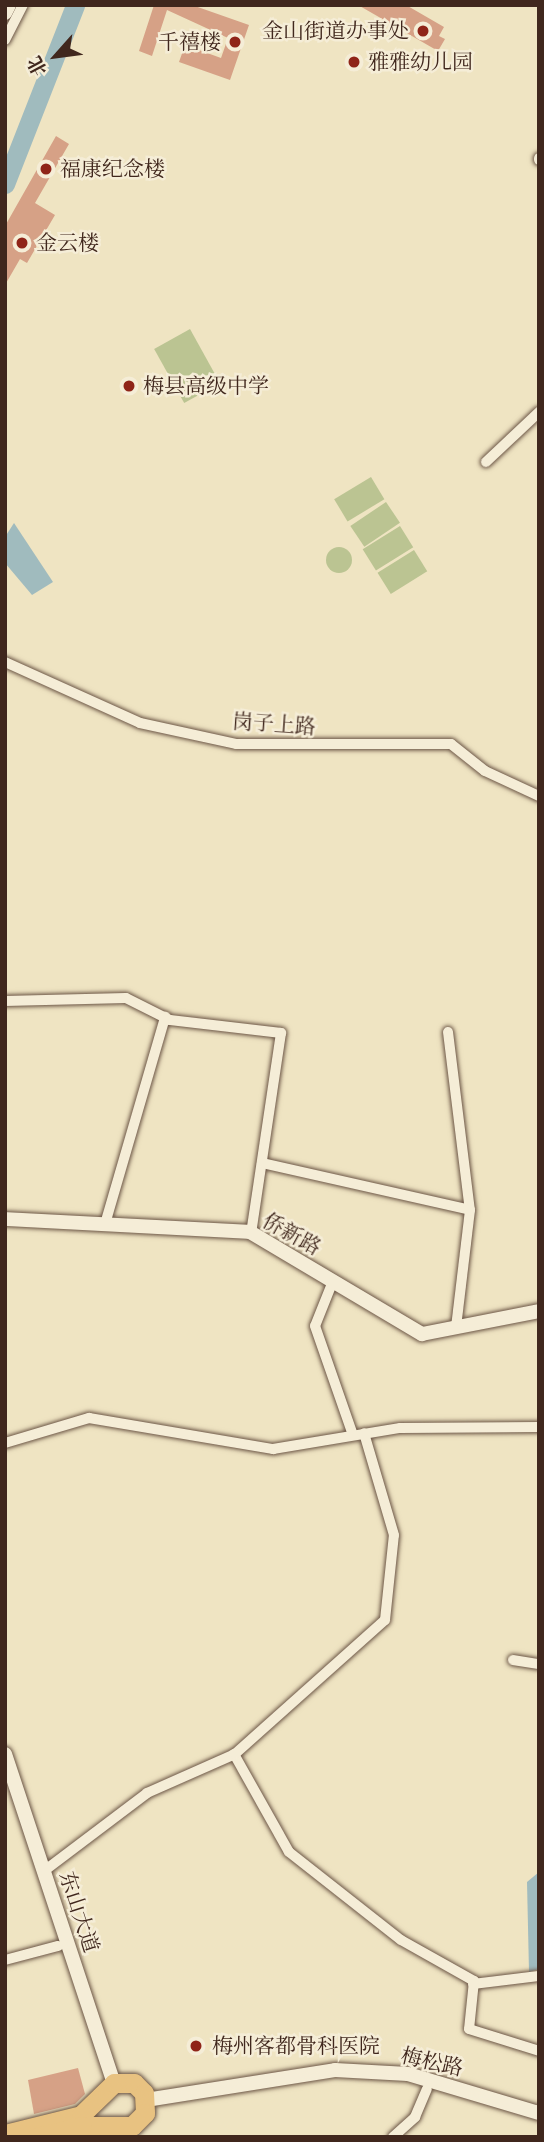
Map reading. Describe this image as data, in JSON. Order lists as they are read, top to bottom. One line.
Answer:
{"streets":{"main road":["侨新路","东山大道","梅松路"],"street":["岗子上路"]},"places":["金山街道办事处","千禧楼","雅雅幼儿园","福康纪念楼","金云楼","梅县高级中学","梅州客都骨科医院"],"north":"bottom left"}
